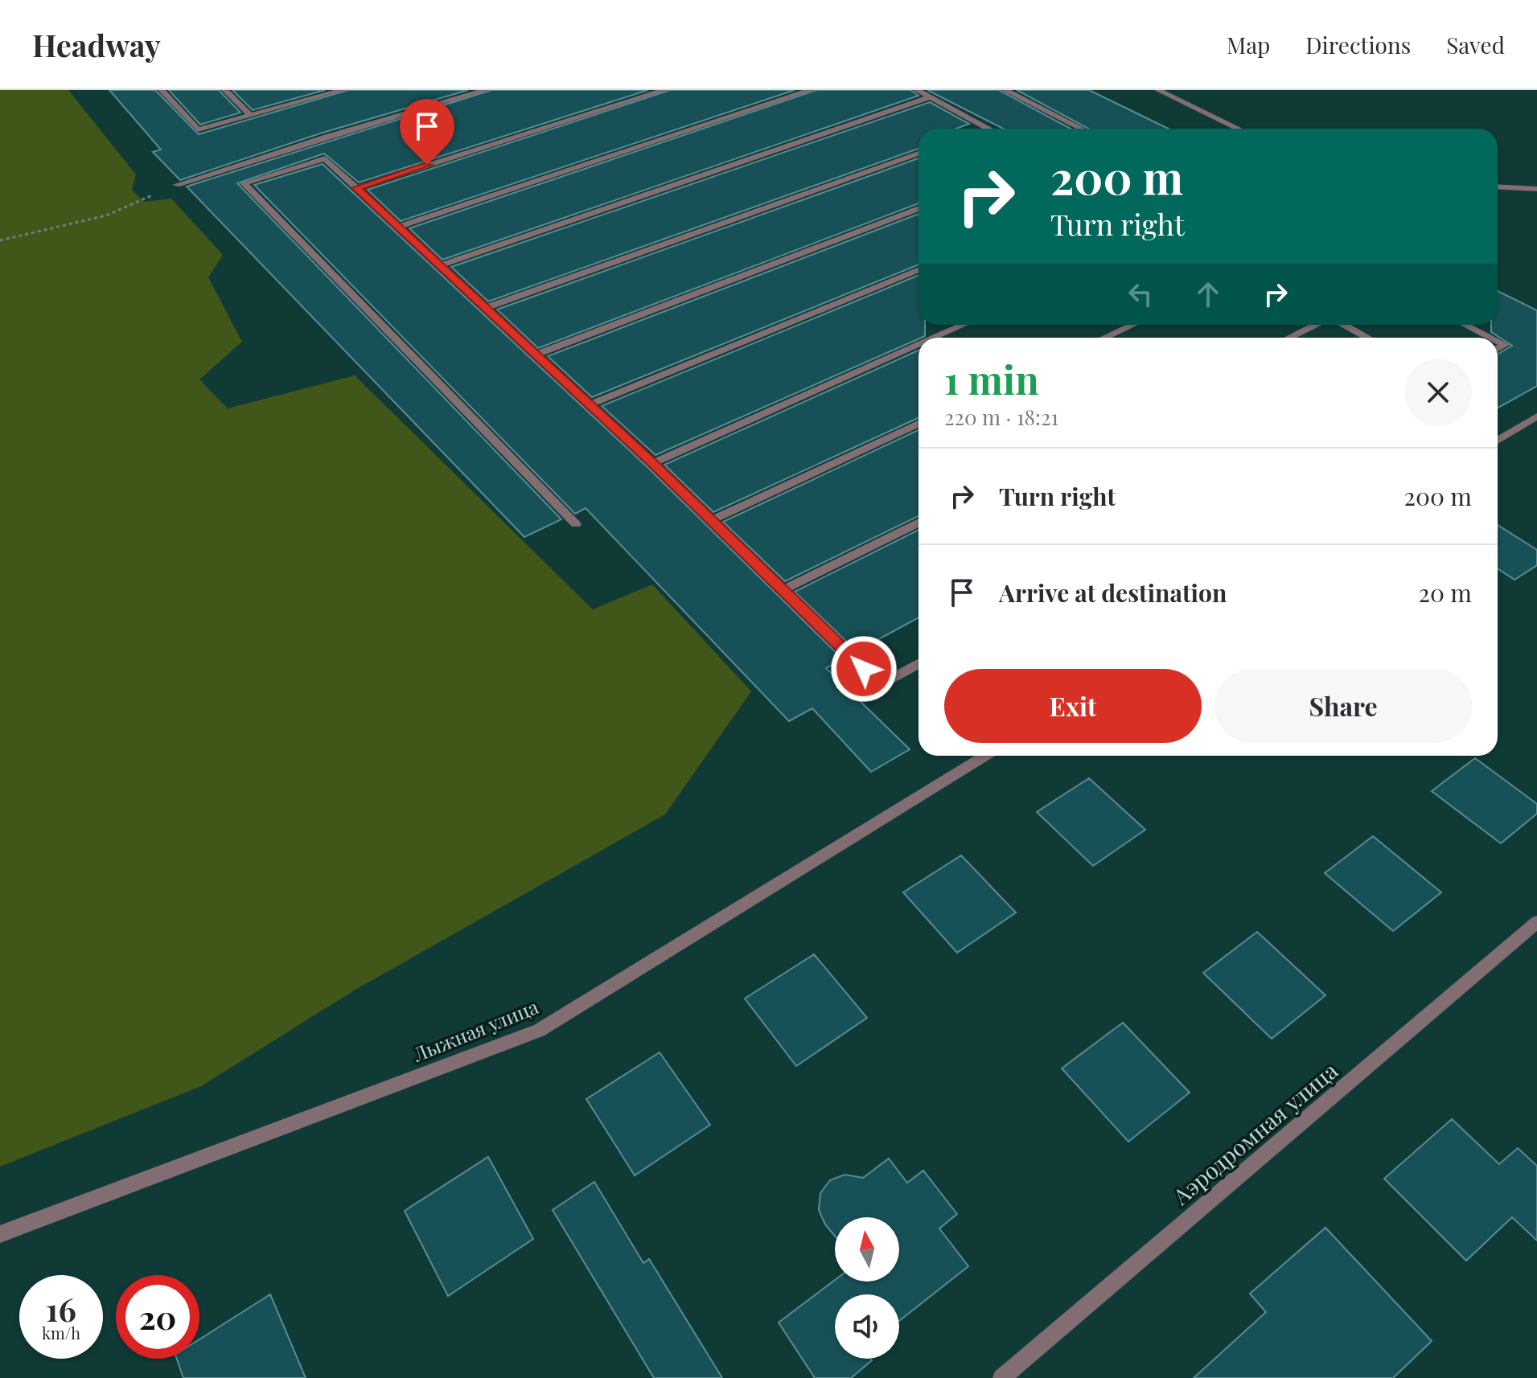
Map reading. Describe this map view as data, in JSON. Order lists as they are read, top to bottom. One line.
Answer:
{"streets":{"street":["Лыжная улица","Аэродромная улица"]},"north":"top","page":{"header":"Headway","nav":["Map","Directions","Saved"],"turn":["200 m","Turn right"],"heading":["1 min","220 m · 18:21"],"list":[{"name":"Turn right","value":"200 m"},{"name":"Arrive at destination","value":"20 m"}],"buttons":["Exit","Share"],"speed":"16 km/h","limit":"20"}}
